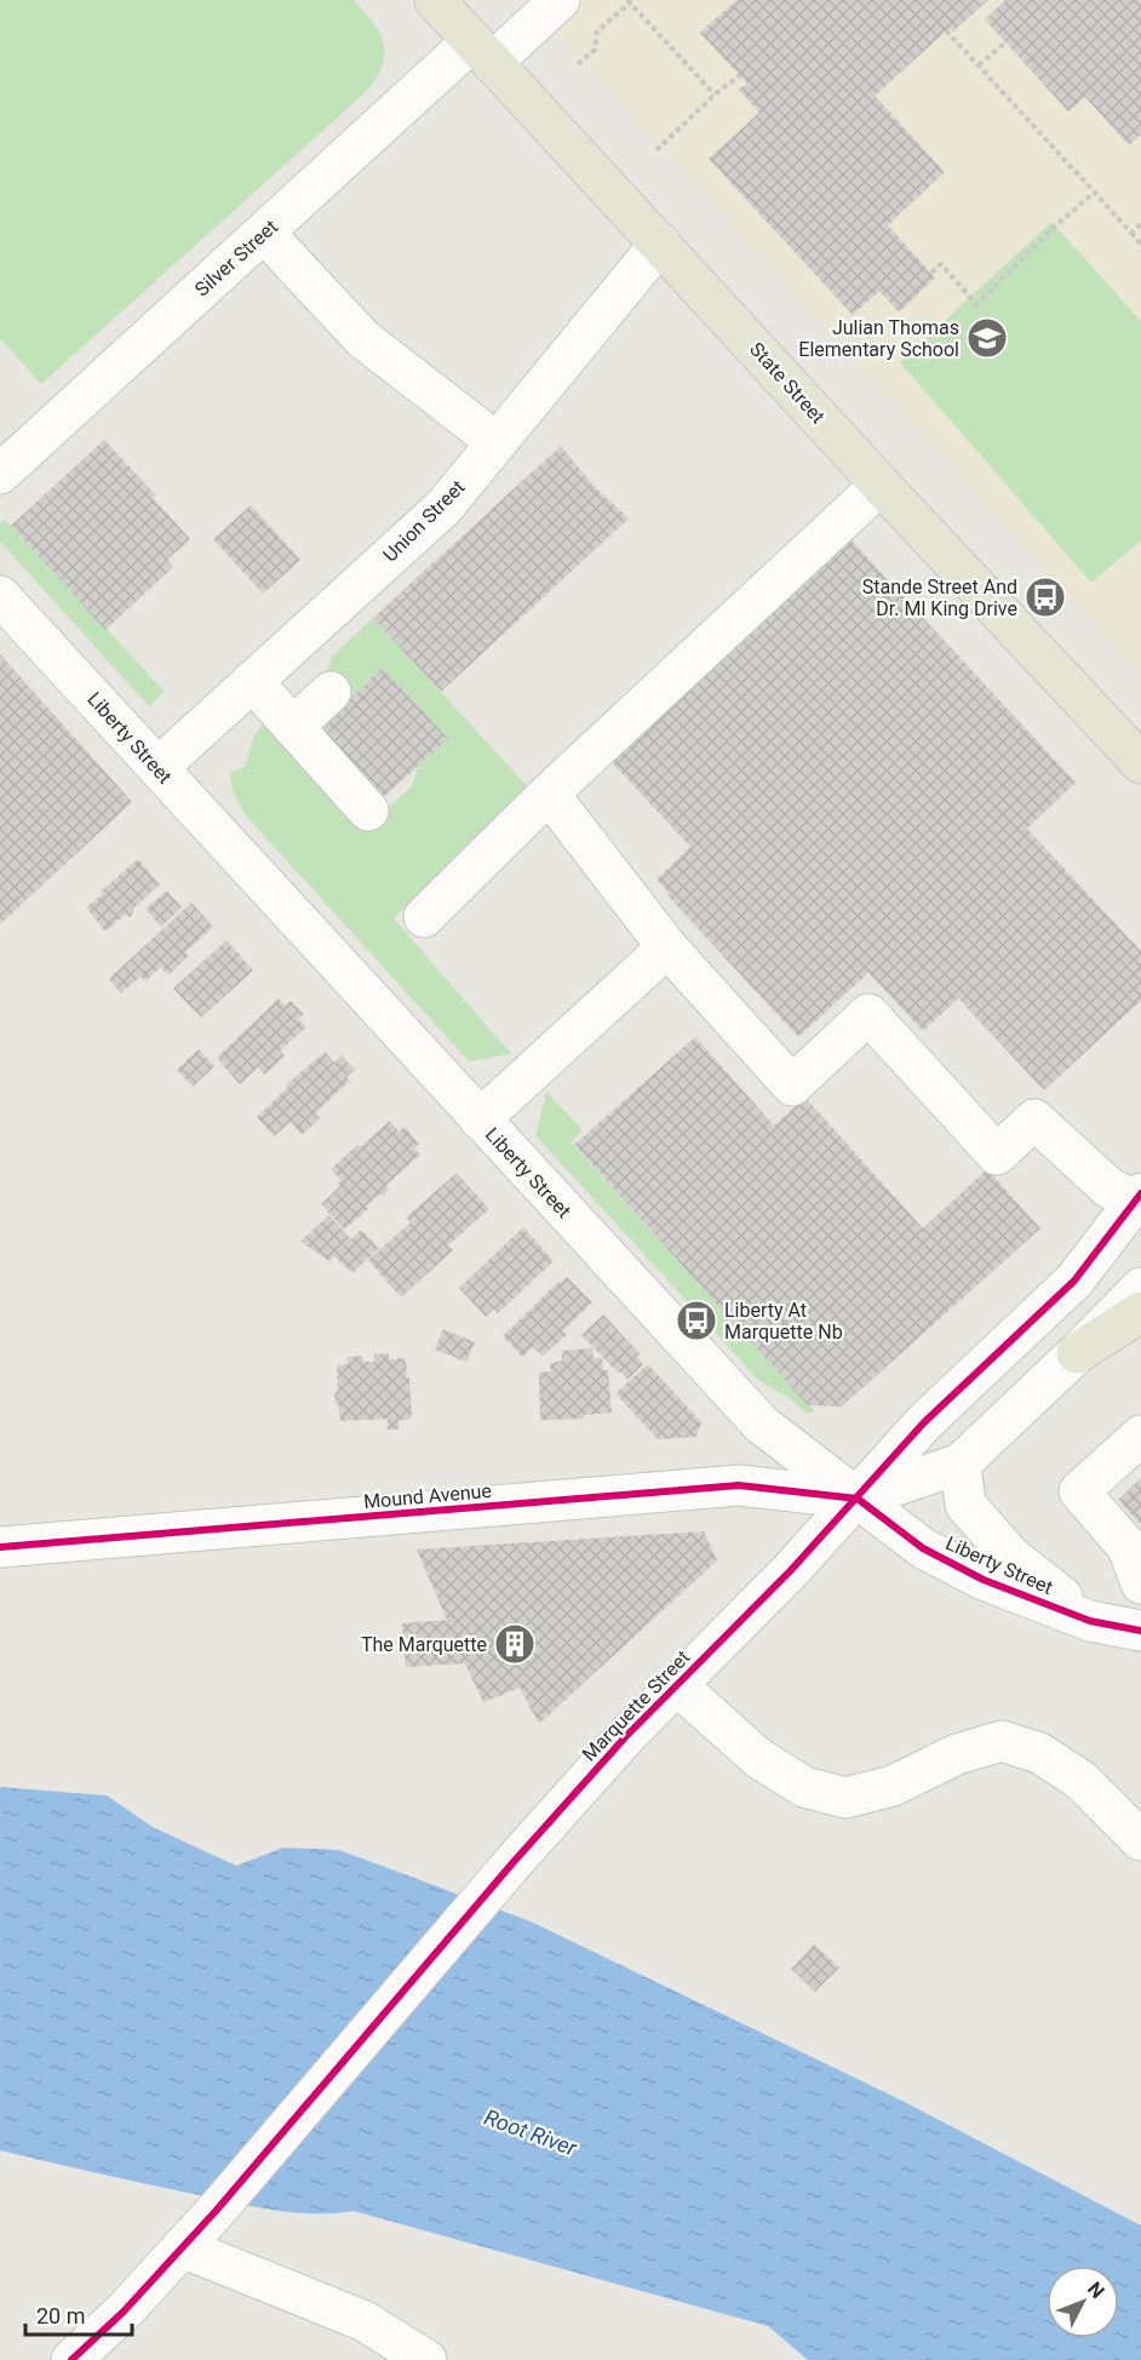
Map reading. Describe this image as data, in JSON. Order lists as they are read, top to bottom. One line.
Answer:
{"streets":{"main road":["State Street"],"street":["Silver Street","Union Street","Liberty Street","Mound Avenue","Marquette Street"]},"crossings":[["Silver Street","State Street"],["State Street","Union Street"],["Union Street","Liberty Street"],["Liberty Street","Mound Avenue"],["Liberty Street","Marquette Street"],["Mound Avenue","Marquette Street"]],"water":["Root River"],"places":{"school or university":["Julian Thomas Elementary School"],"bus stop":["Stande Street And Dr. Ml King Drive","Liberty At Marquette Nb"],"building":["The Marquette"]},"scale_bar":"20 m","north":"top right"}
